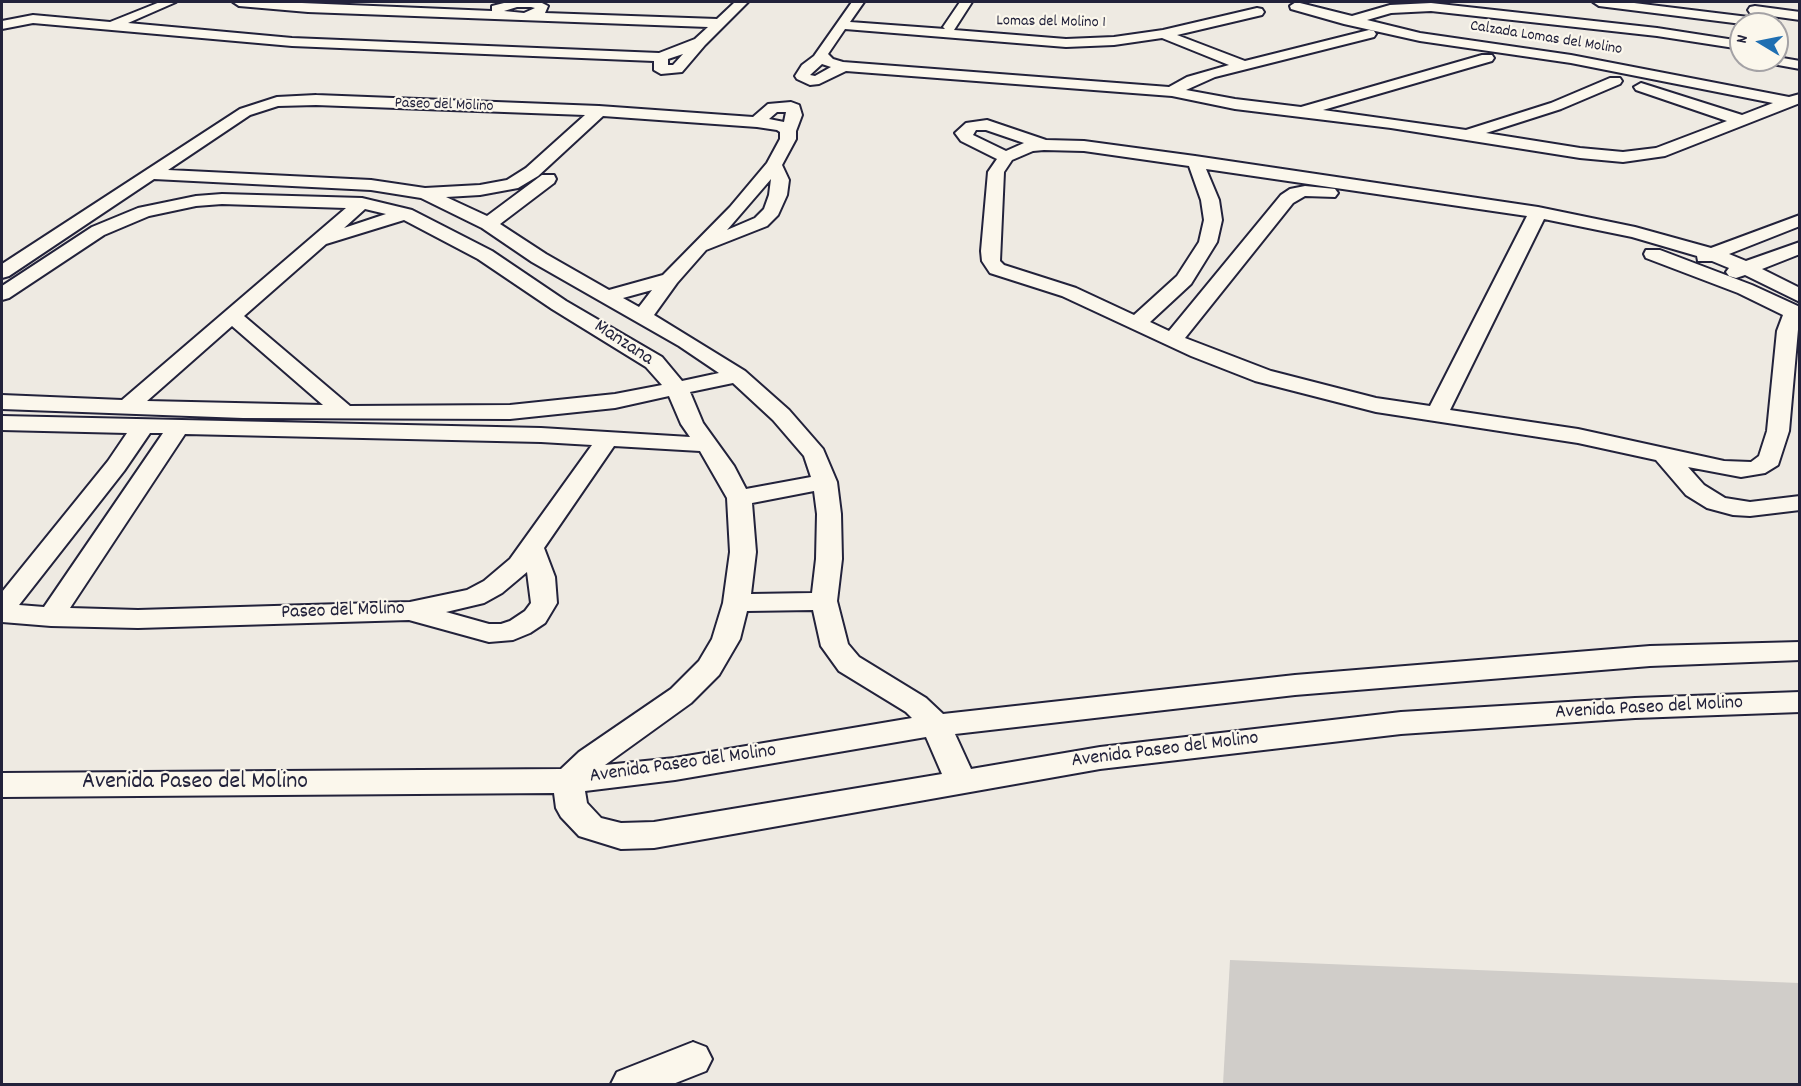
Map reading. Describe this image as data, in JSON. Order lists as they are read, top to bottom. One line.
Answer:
{"streets":{"street":["Lomas del Molino 1","Calzada Lomas del Molino","Paseo del Molino","Manzana","Avenida Paseo del Molino"]},"crossings":[["Manzana","Avenida Paseo del Molino"]],"north":"left"}
